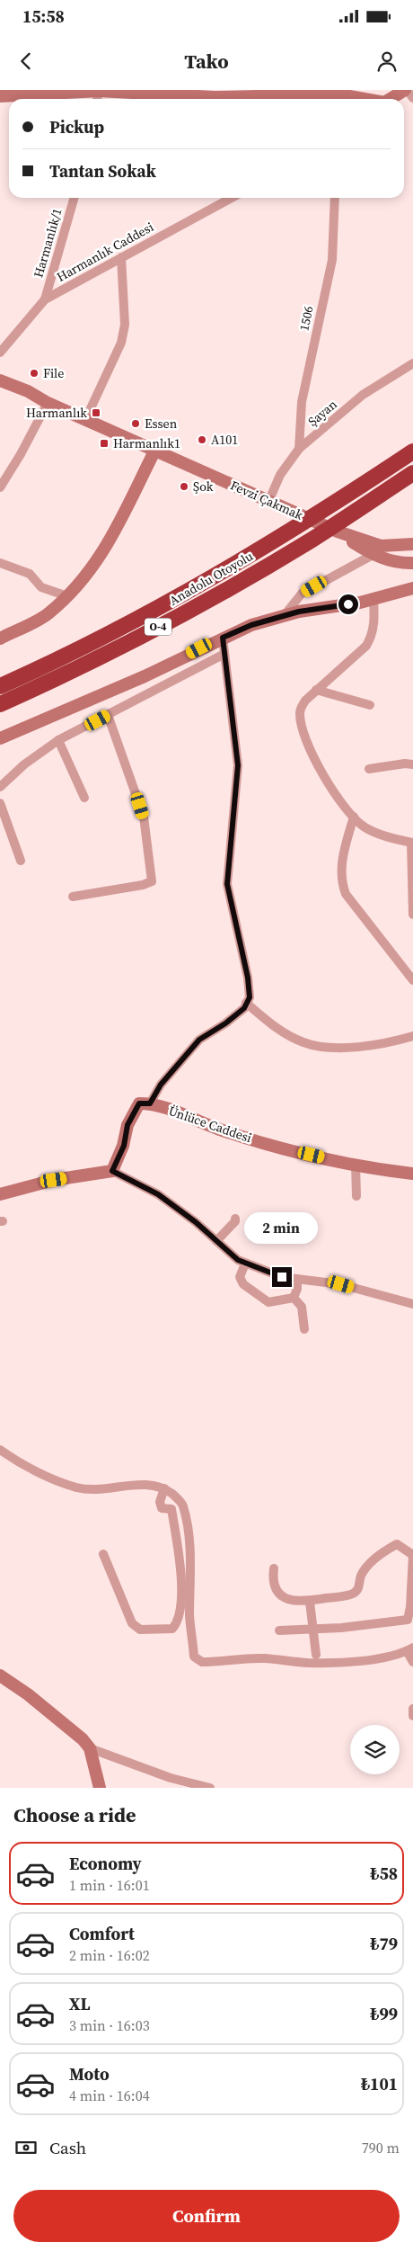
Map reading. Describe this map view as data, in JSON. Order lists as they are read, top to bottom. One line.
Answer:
{"streets":{"highway":["Anadolu Otoyolu","O-4"],"street":["Harmanlık/1","Harmanlık Caddesi","1506","Şayan","Fevzi Çakmak","Ünlüce Caddesi"]},"crossings":[["Harmanlık/1","Harmanlık Caddesi"],["1506","Şayan"],["Şayan","Fevzi Çakmak"],["Fevzi Çakmak","Anadolu Otoyolu"]],"places":{"other":["File","Essen","A101","Şok"],"transit":["Harmanlık","Harmanlık1"]},"page":{"status":"15:58","header":"Tako","banner":["Pickup","Tantan Sokak"],"bubble":"2 min","heading":"Choose a ride","list":[{"name":"Economy","note":"1 min · 16:01","value":"₺58"},{"name":"Comfort","note":"2 min · 16:02","value":"₺79"},{"name":"XL","note":"3 min · 16:03","value":"₺99"},{"name":"Moto","note":"4 min · 16:04","value":"₺101"}],"pay":["Cash","790 m"],"buttons":"Confirm"}}
